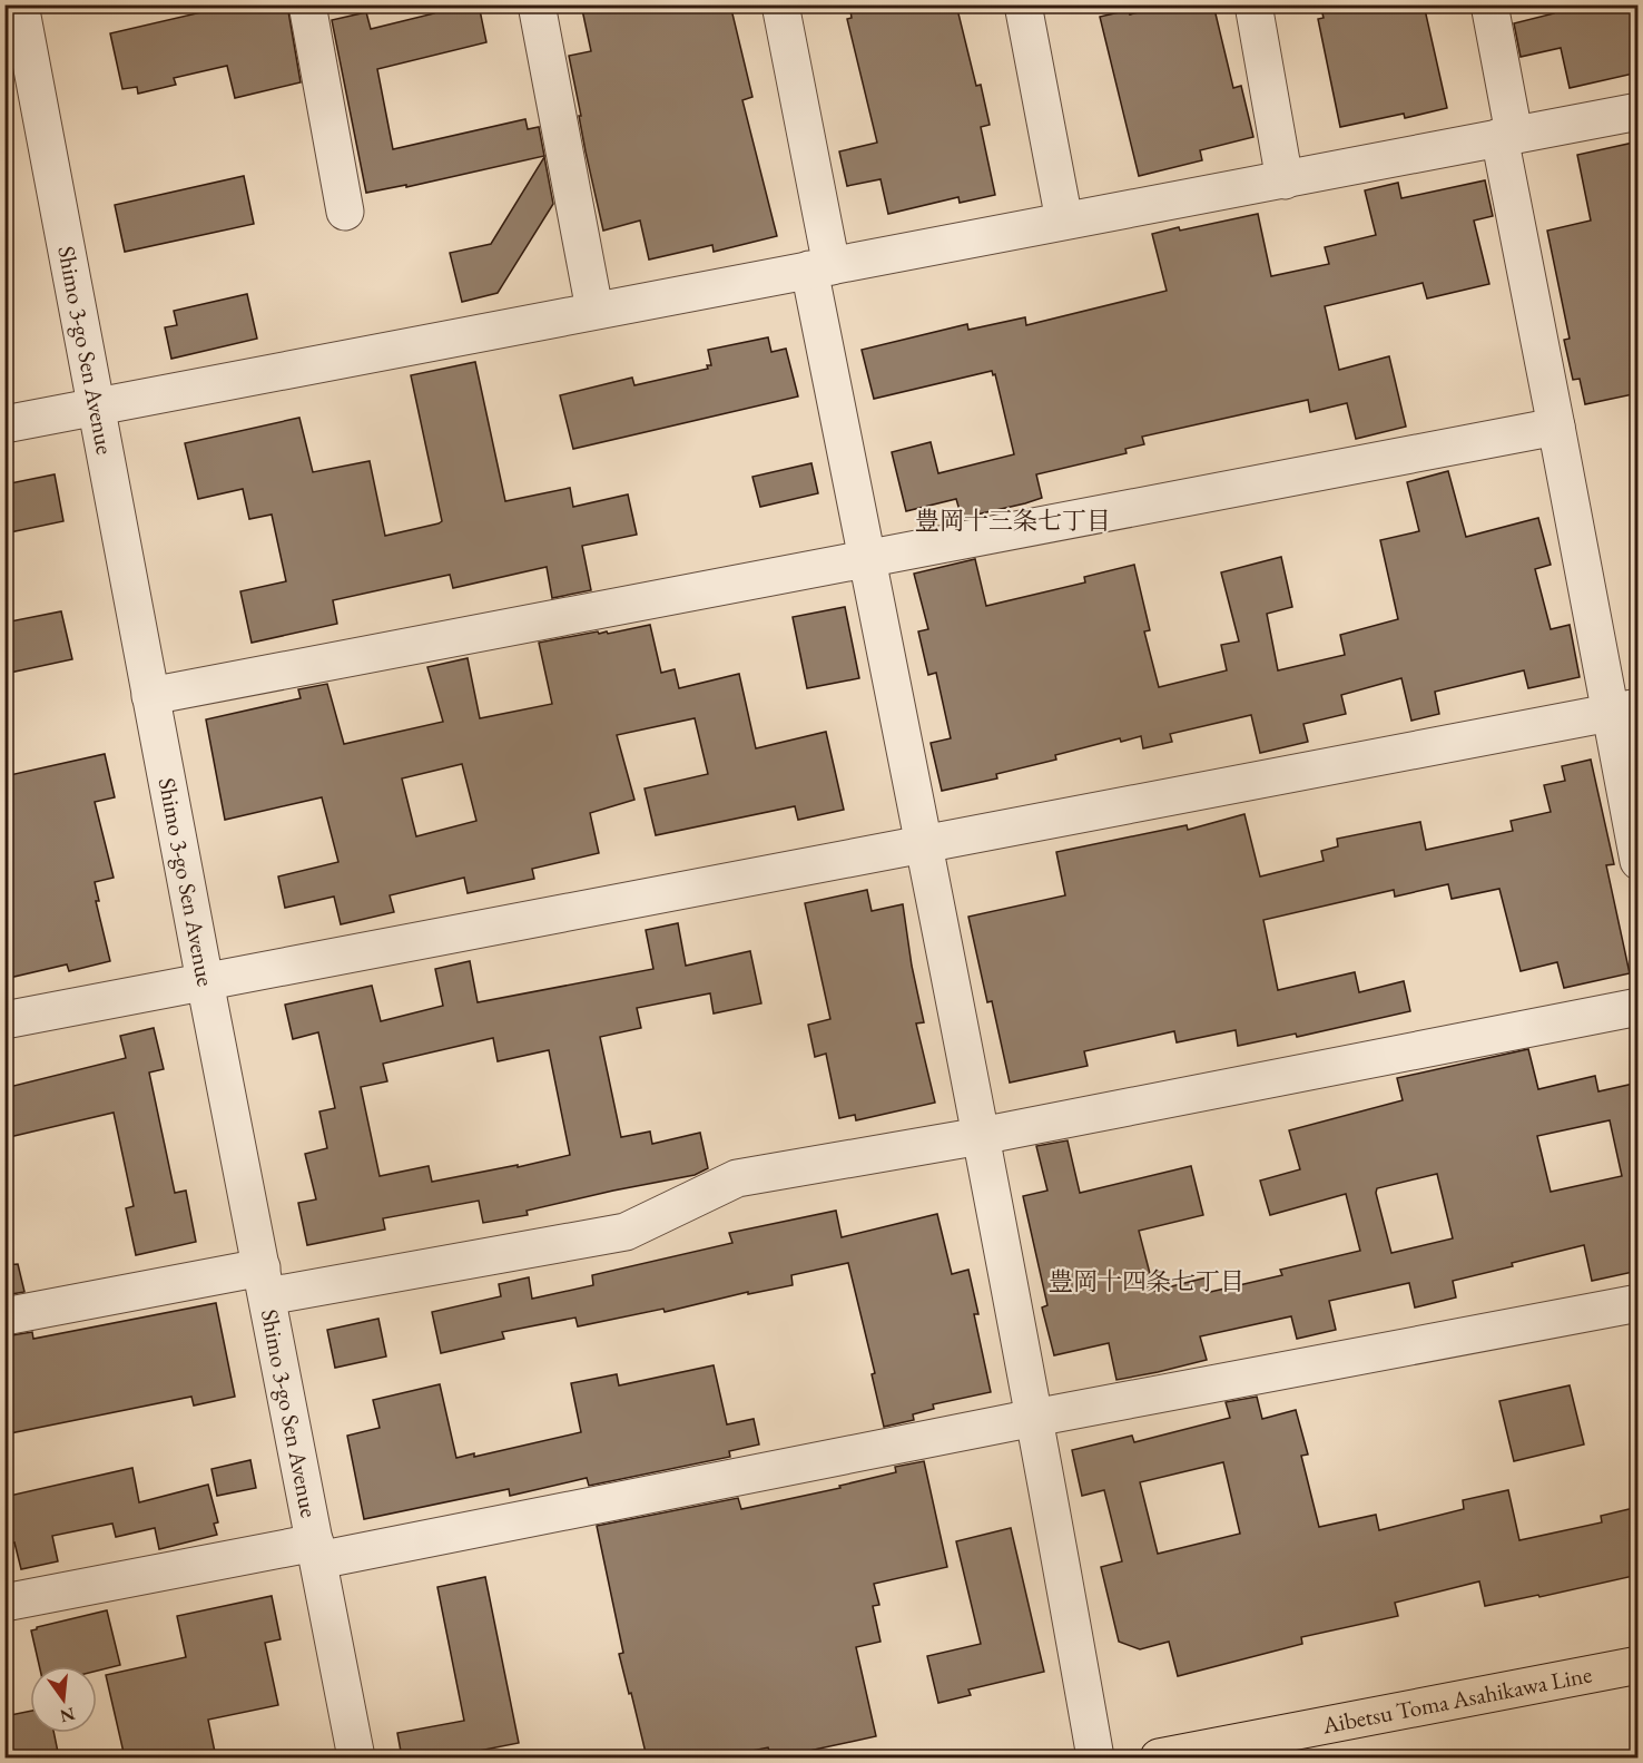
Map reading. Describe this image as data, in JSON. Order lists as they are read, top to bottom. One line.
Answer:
{"streets":{"main road":["Aibetsu Toma Asahikawa Line"],"street":["Shimo 3-go Sen Avenue"]},"districts":["豊岡十三条七丁目","豊岡十四条七丁目"],"north":"bottom"}
